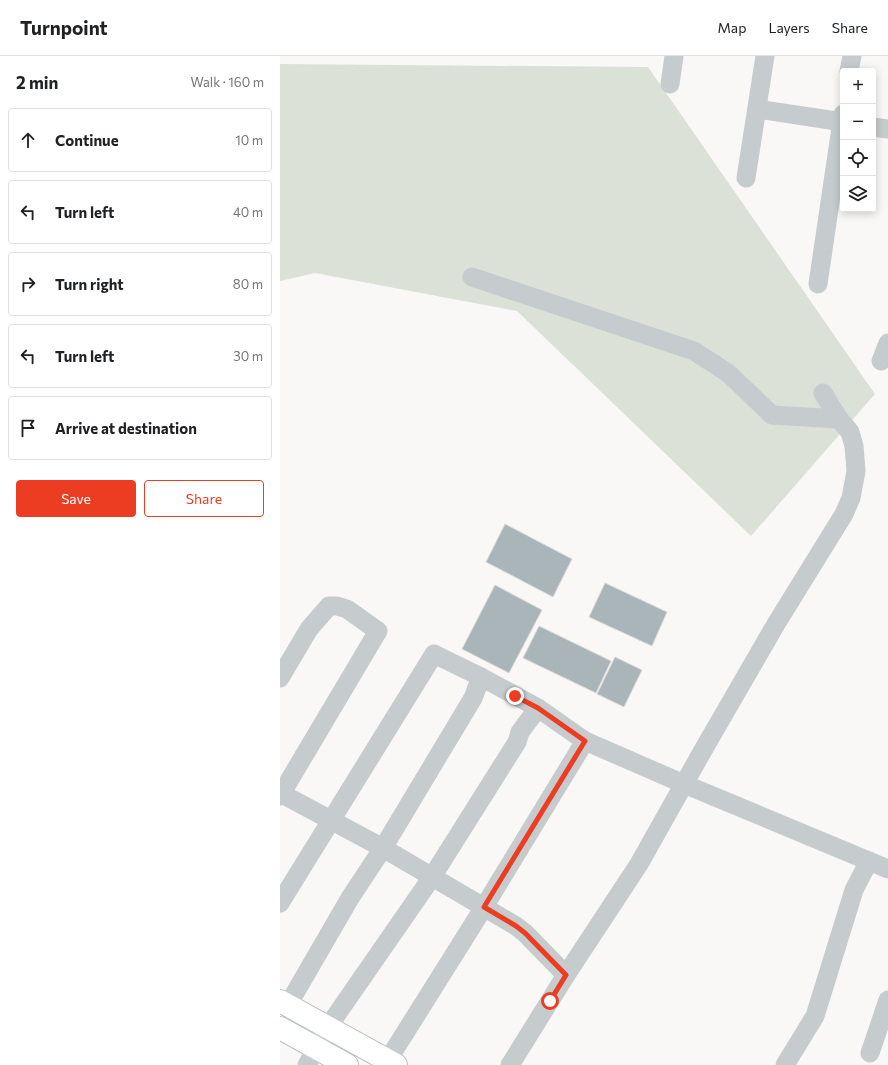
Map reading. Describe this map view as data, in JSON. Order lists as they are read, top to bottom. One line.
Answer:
{"page":{"header":"Turnpoint","nav":["Map","Layers","Share"],"heading":["2 min","Walk · 160 m"],"map_buttons":["+","−"],"list":[["Continue","10 m"],["Turn left","40 m"],["Turn right","80 m"],["Turn left","30 m"],"Arrive at destination"],"buttons":["Save","Share"]}}
